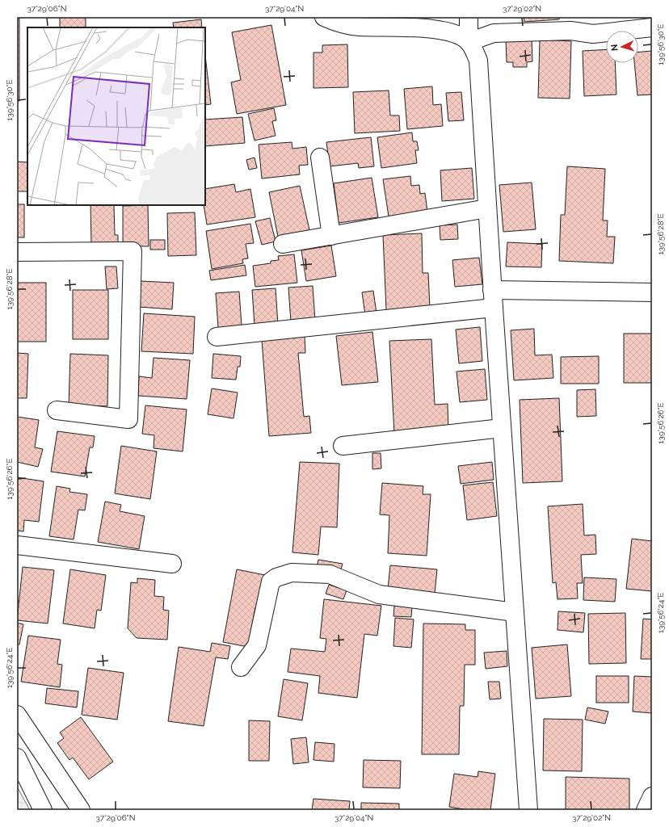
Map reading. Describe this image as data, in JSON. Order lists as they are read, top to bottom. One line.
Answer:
{"north":"left","coordinates":["37°29'06\"N","37°29'04\"N","37°29'02\"N","139°56'30\"E","139°56'28\"E","139°56'26\"E","139°56'24\"E"]}
